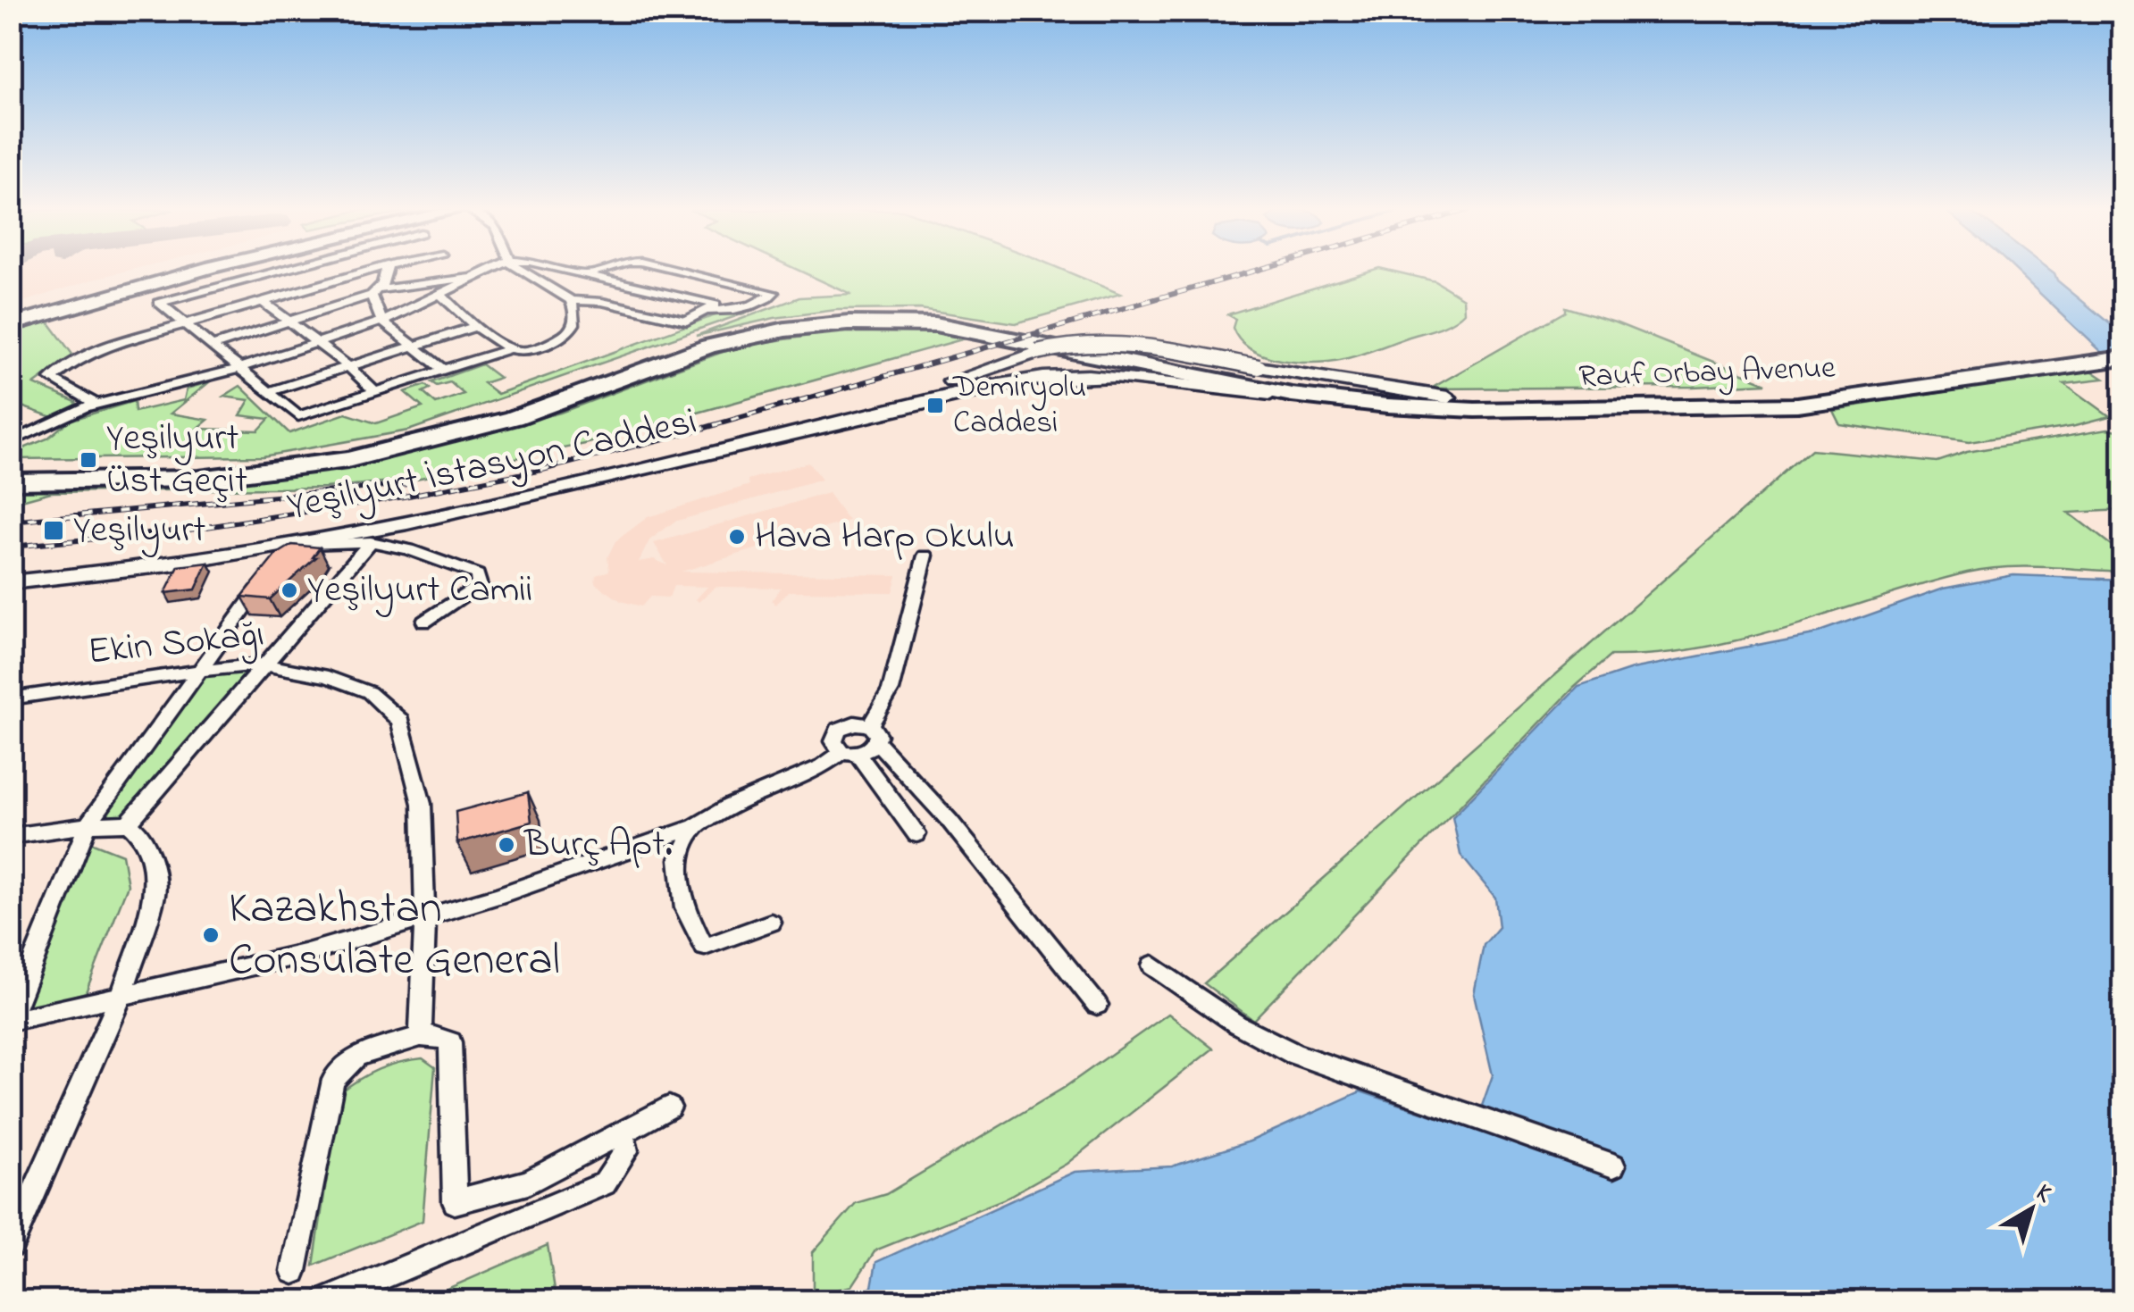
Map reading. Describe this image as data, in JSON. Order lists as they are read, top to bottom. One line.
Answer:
{"streets":{"highway":["Rauf Orbay Avenue"],"main road":["Yeşilyurt İstasyon Caddesi"],"street":["Ekin Sokağı"]},"crossings":[["Rauf Orbay Avenue","Yeşilyurt İstasyon Caddesi"]],"places":{"transit":["Demiryolu Caddesi","Yeşilyurt Üst Geçit","Yeşilyurt"],"other":["Hava Harp Okulu","Yeşilyurt Camii","Burç Apt.","Kazakhstan Consulate General"]},"north":"top right"}
